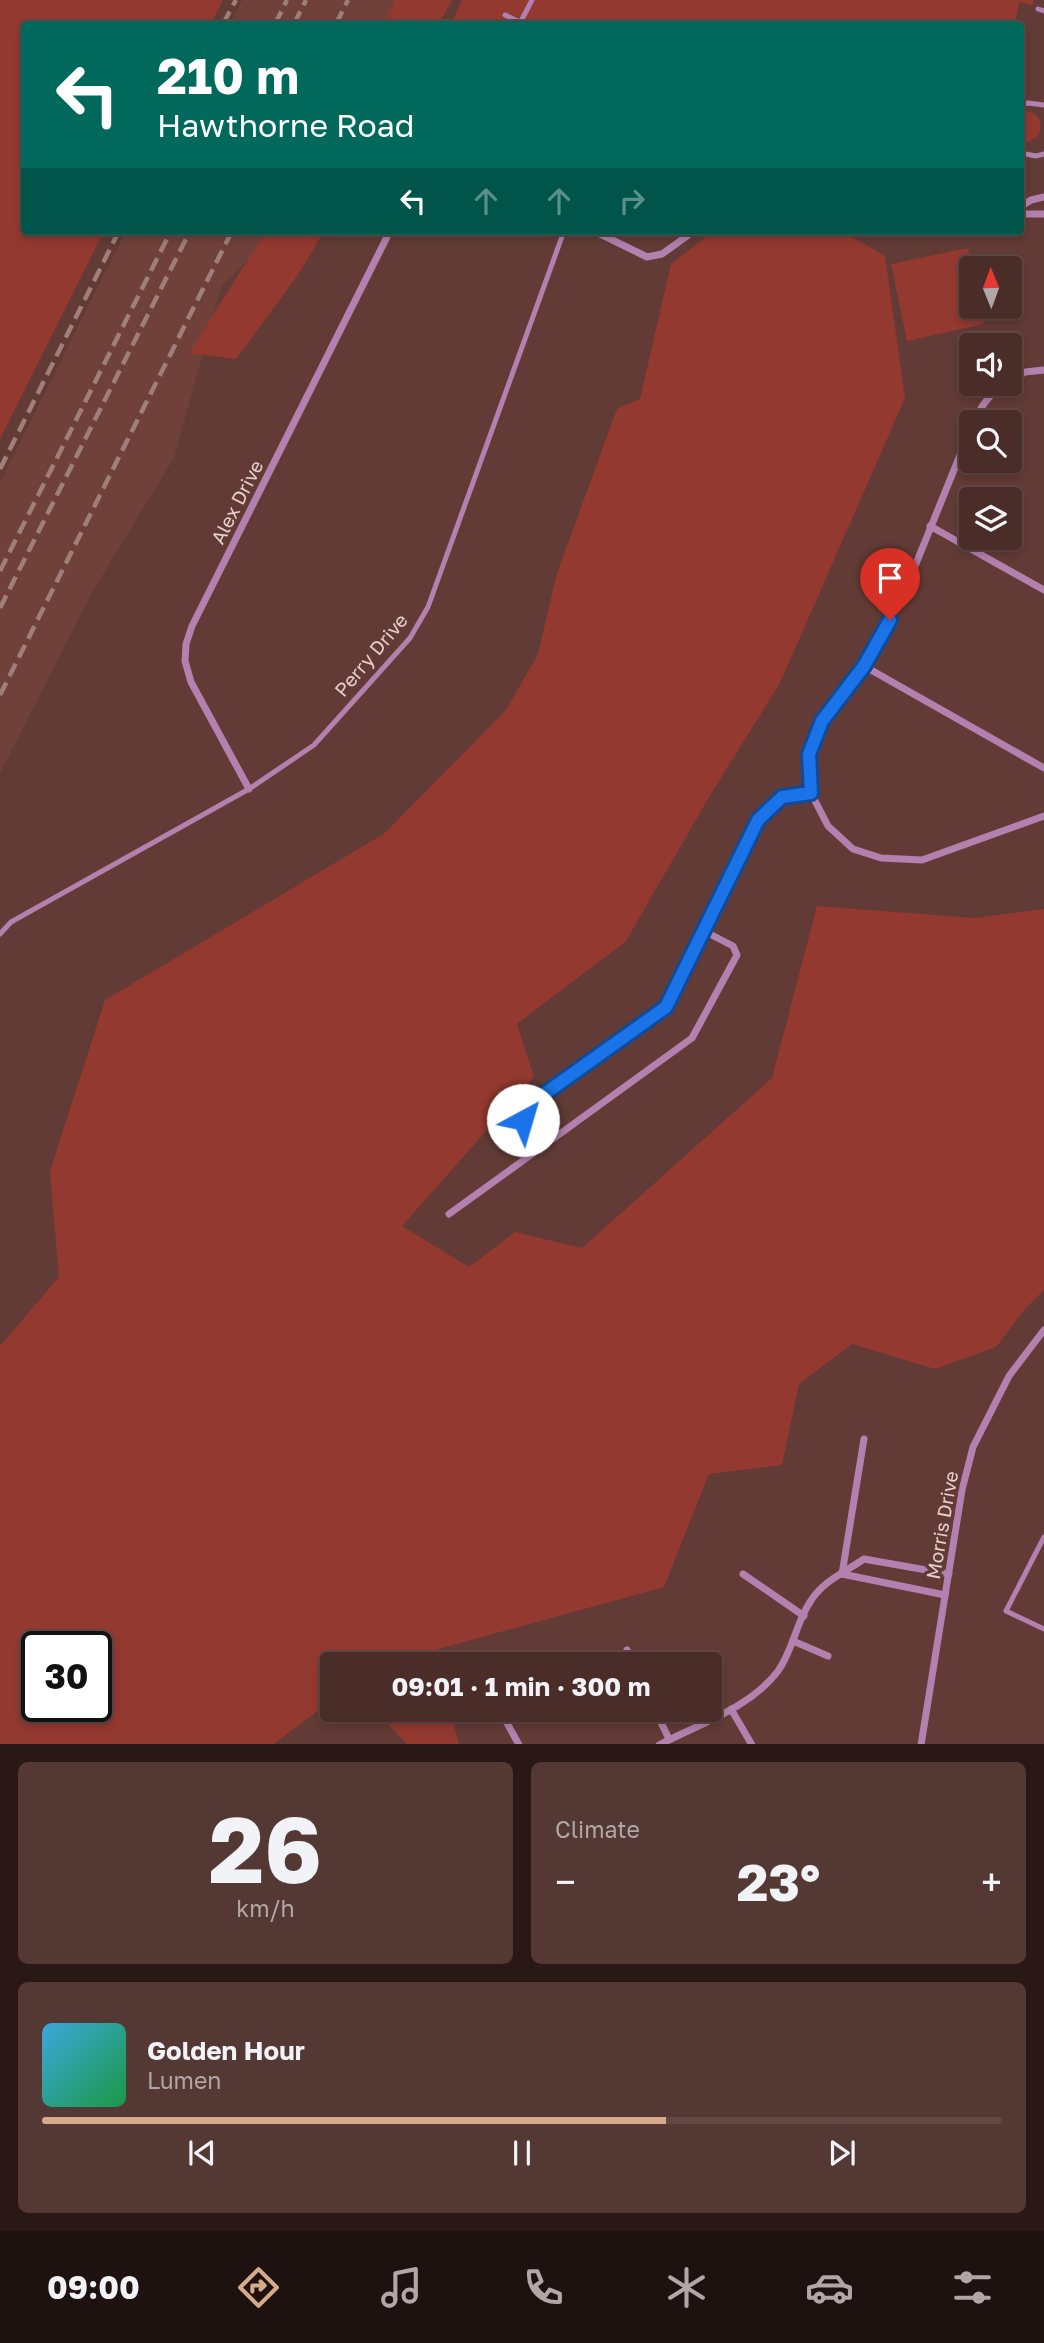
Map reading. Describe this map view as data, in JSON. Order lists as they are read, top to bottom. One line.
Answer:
{"streets":{"street":["Alex Drive","Morris Drive"],"lane":["Perry Drive"]},"crossings":[["Alex Drive","Perry Drive"]],"north":"top","page":{"turn":["210 m","Hawthorne Road"],"limit":"30","trip":"09:01 · 1 min · 300 m","tile":[["26","km/h"],"Climate"],"heat":["−","23°","+"],"song":["Golden Hour","Lumen"],"tabs":"09:00"}}
